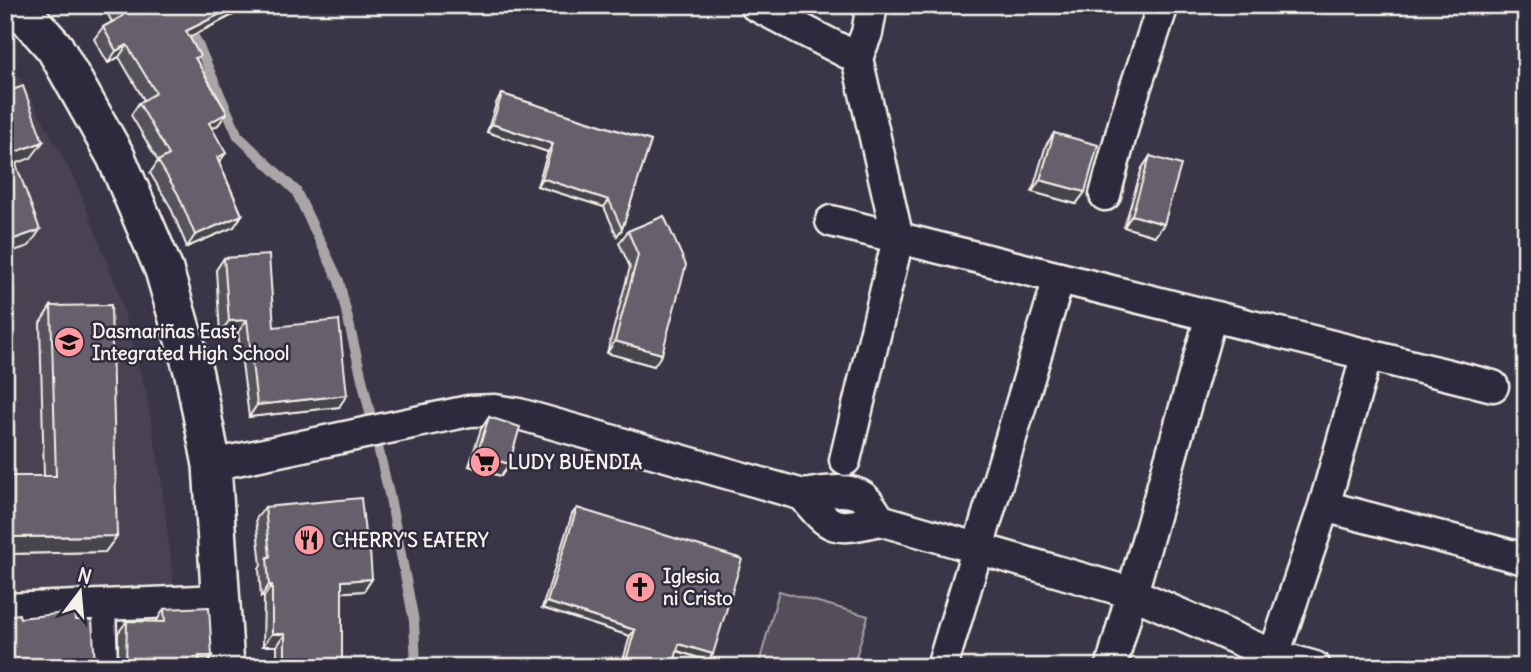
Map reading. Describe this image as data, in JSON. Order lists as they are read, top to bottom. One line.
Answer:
{"places":{"school or university":["Dasmariñas East Integrated High School"],"supermarket":["LUDY BUENDIA"],"restaurant":["CHERRY'S EATERY"],"church":["Iglesia ni Cristo"]},"north":"top"}
